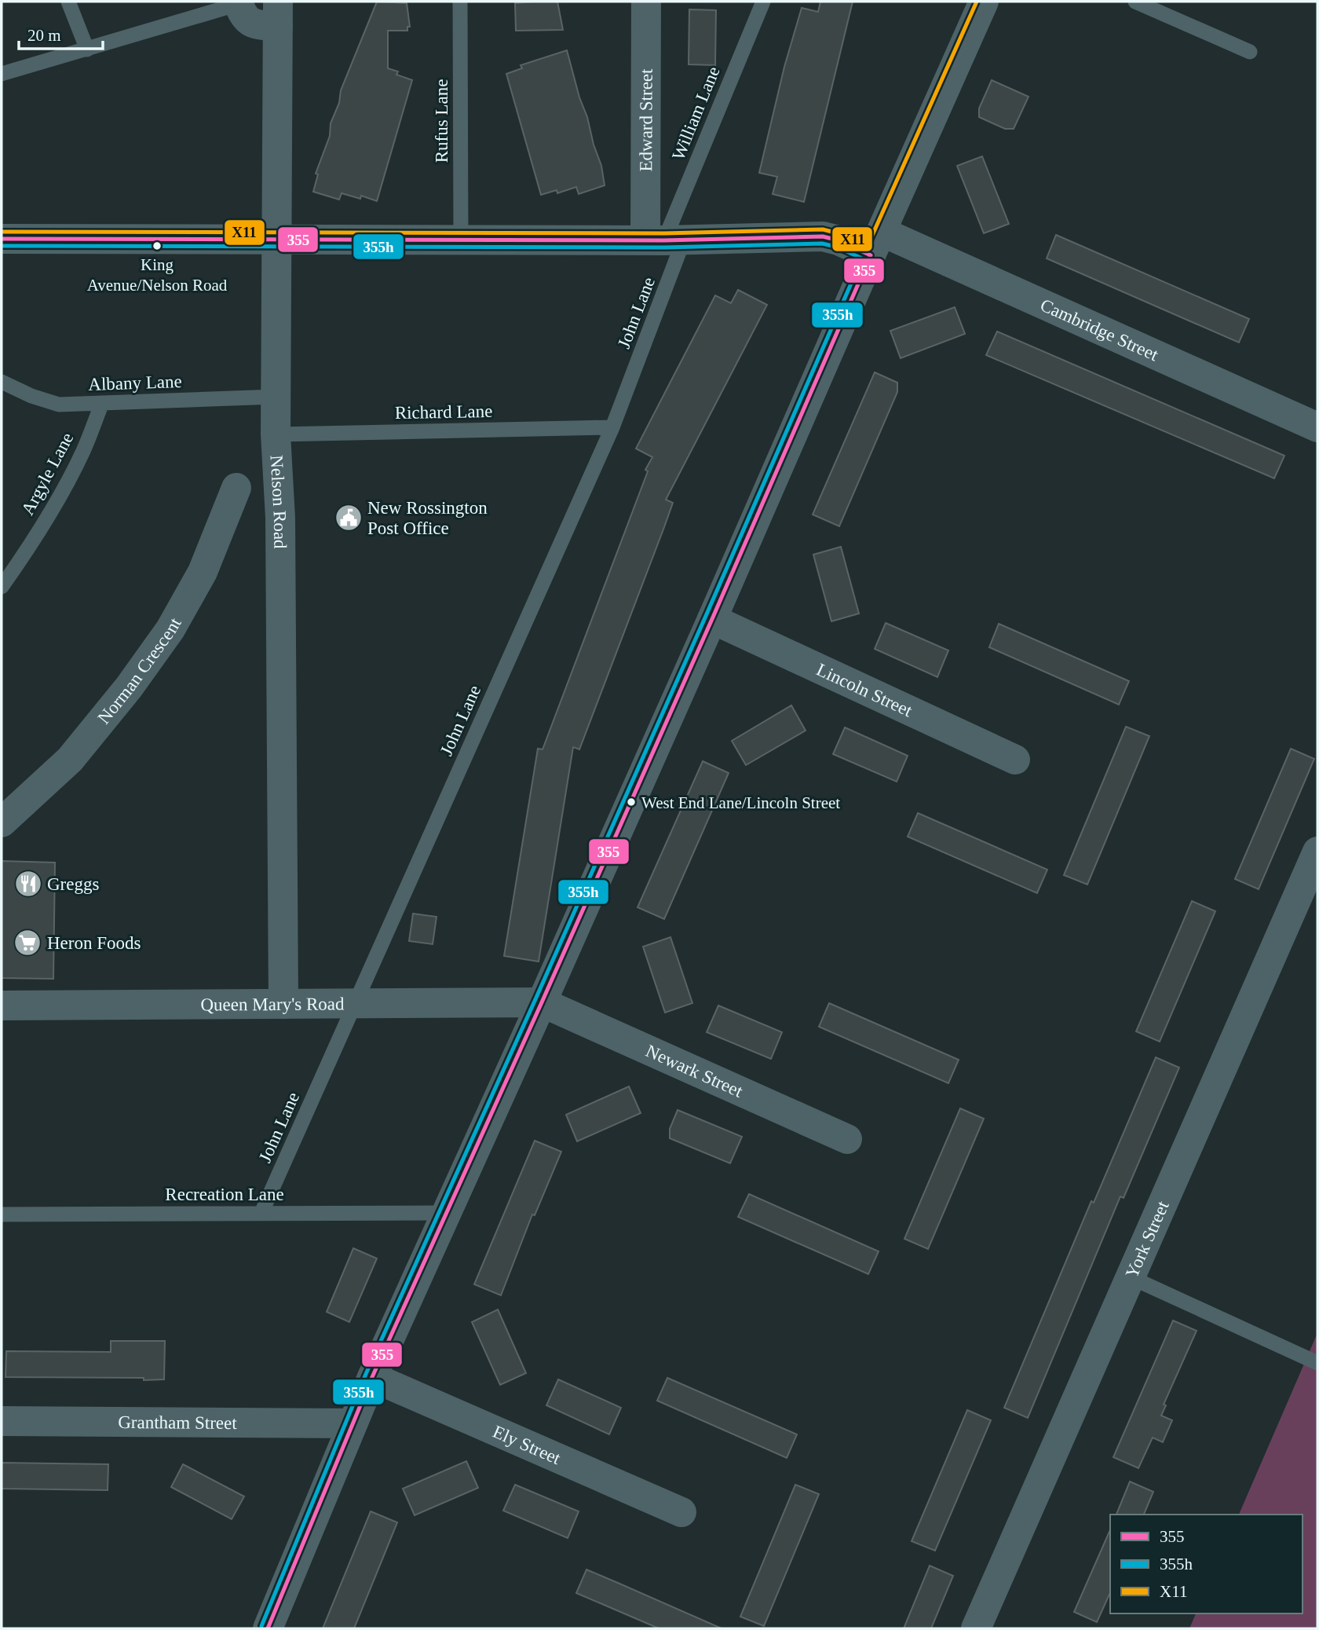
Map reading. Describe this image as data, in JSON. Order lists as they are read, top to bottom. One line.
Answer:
{"streets":{"street":["Edward Street","Cambridge Street","Nelson Road","Norman Crescent","Lincoln Street","Queen Mary's Road","Newark Street","York Street","Grantham Street","Ely Street"],"lane":["William Lane","Rufus Lane","John Lane","Albany Lane","Richard Lane","Argyle Lane","Recreation Lane"]},"crossings":[["William Lane","Edward Street"],["William Lane","John Lane"],["William Lane","Cambridge Street"],["Rufus Lane","Cambridge Street"],["Edward Street","John Lane"],["Edward Street","Cambridge Street"],["John Lane","Cambridge Street"],["John Lane","Richard Lane"],["John Lane","Queen Mary's Road"],["John Lane","Recreation Lane"],["Cambridge Street","Nelson Road"],["Albany Lane","Argyle Lane"],["Albany Lane","Nelson Road"],["Richard Lane","Nelson Road"],["Nelson Road","Queen Mary's Road"],["Queen Mary's Road","Newark Street"]],"places":{"other":["King Avenue/Nelson Road","West End Lane/Lincoln Street"],"public building":["New Rossington Post Office"],"restaurant":["Greggs"],"supermarket":["Heron Foods"]},"lines":["transit line X11","transit line 355","transit line 355h"],"legend":["355","355h","X11"],"scale_bar":"20 m"}
